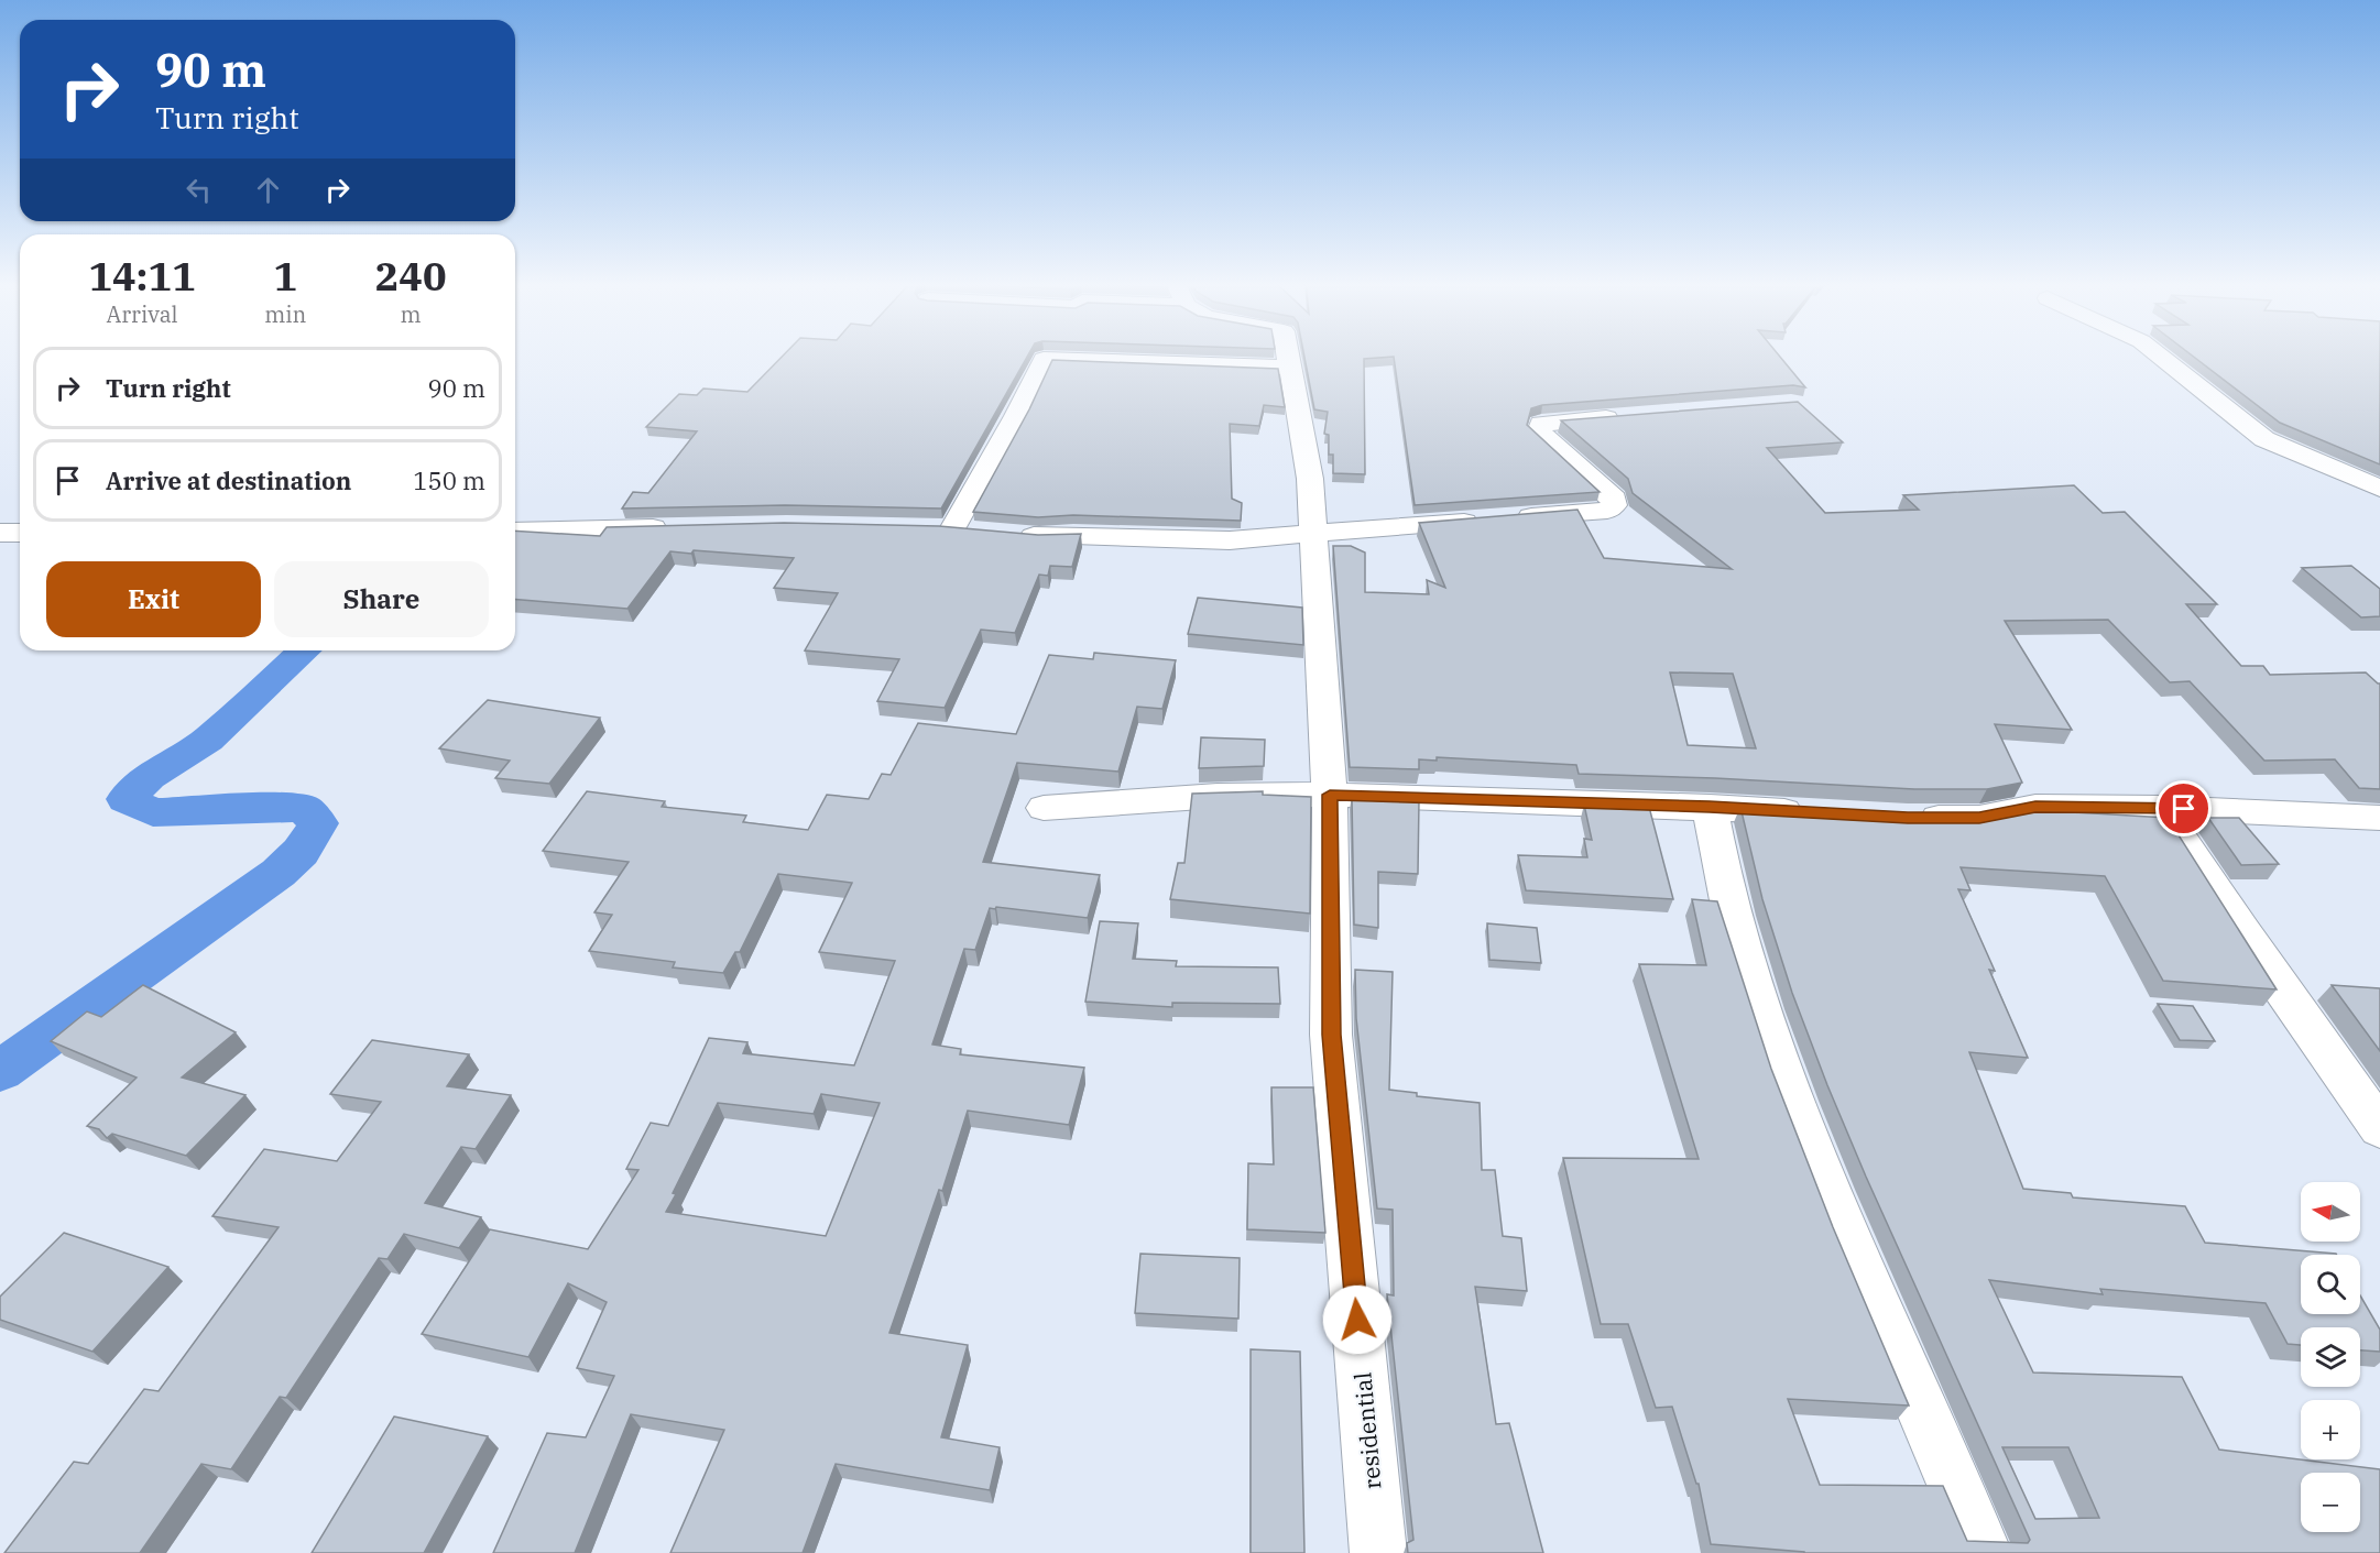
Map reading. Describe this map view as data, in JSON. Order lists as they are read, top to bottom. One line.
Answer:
{"streets":{"street":["residential"]},"north":"left","page":{"turn":["90 m","Turn right"],"eta":["14:11","Arrival","1","min","240","m"],"list":[{"name":"Turn right","value":"90 m"},{"name":"Arrive at destination","value":"150 m"}],"buttons":["Exit","Share"],"map_buttons":["+","−"]}}
